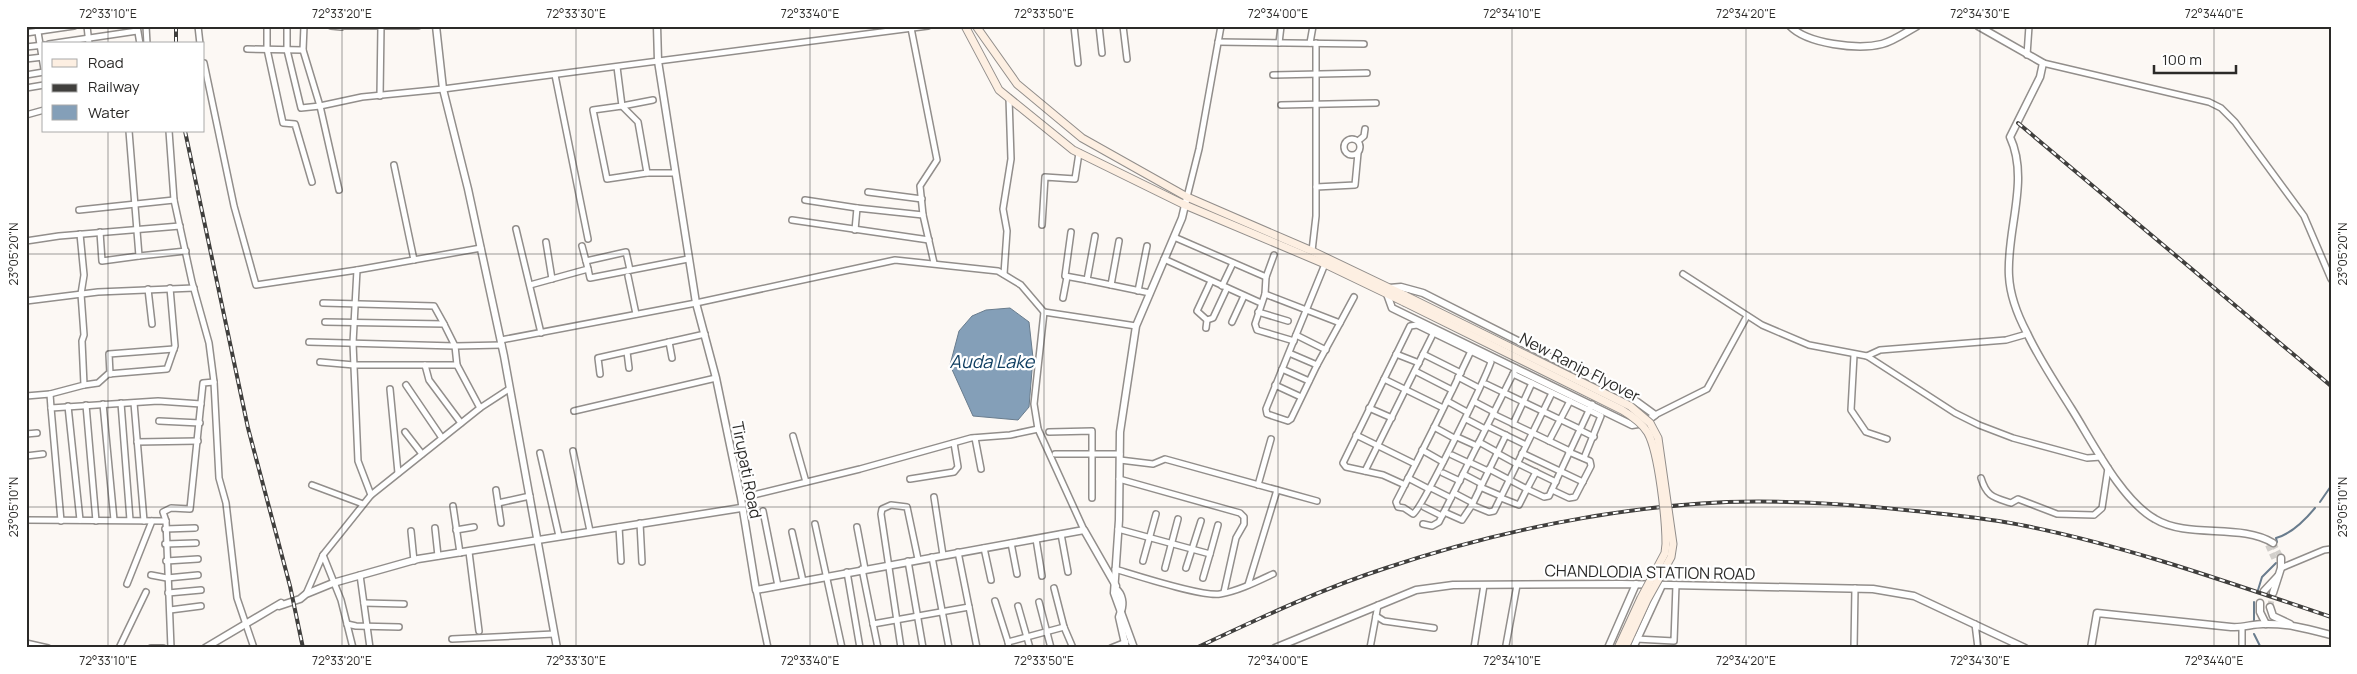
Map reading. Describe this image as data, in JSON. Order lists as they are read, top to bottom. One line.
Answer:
{"streets":{"main road":["New Ranip Flyover"],"street":["Tirupati Road","CHANDLODIA STATION ROAD"]},"water":["Auda Lake"],"legend":["Road","Railway","Water"],"scale_bar":"100 m","coordinates":["72°33'10\"E","72°33'20\"E","72°33'30\"E","72°33'40\"E","72°33'50\"E","72°34'00\"E","72°34'10\"E","72°34'20\"E","72°34'30\"E","72°34'40\"E","23°05'20\"N","23°05'10\"N"]}
